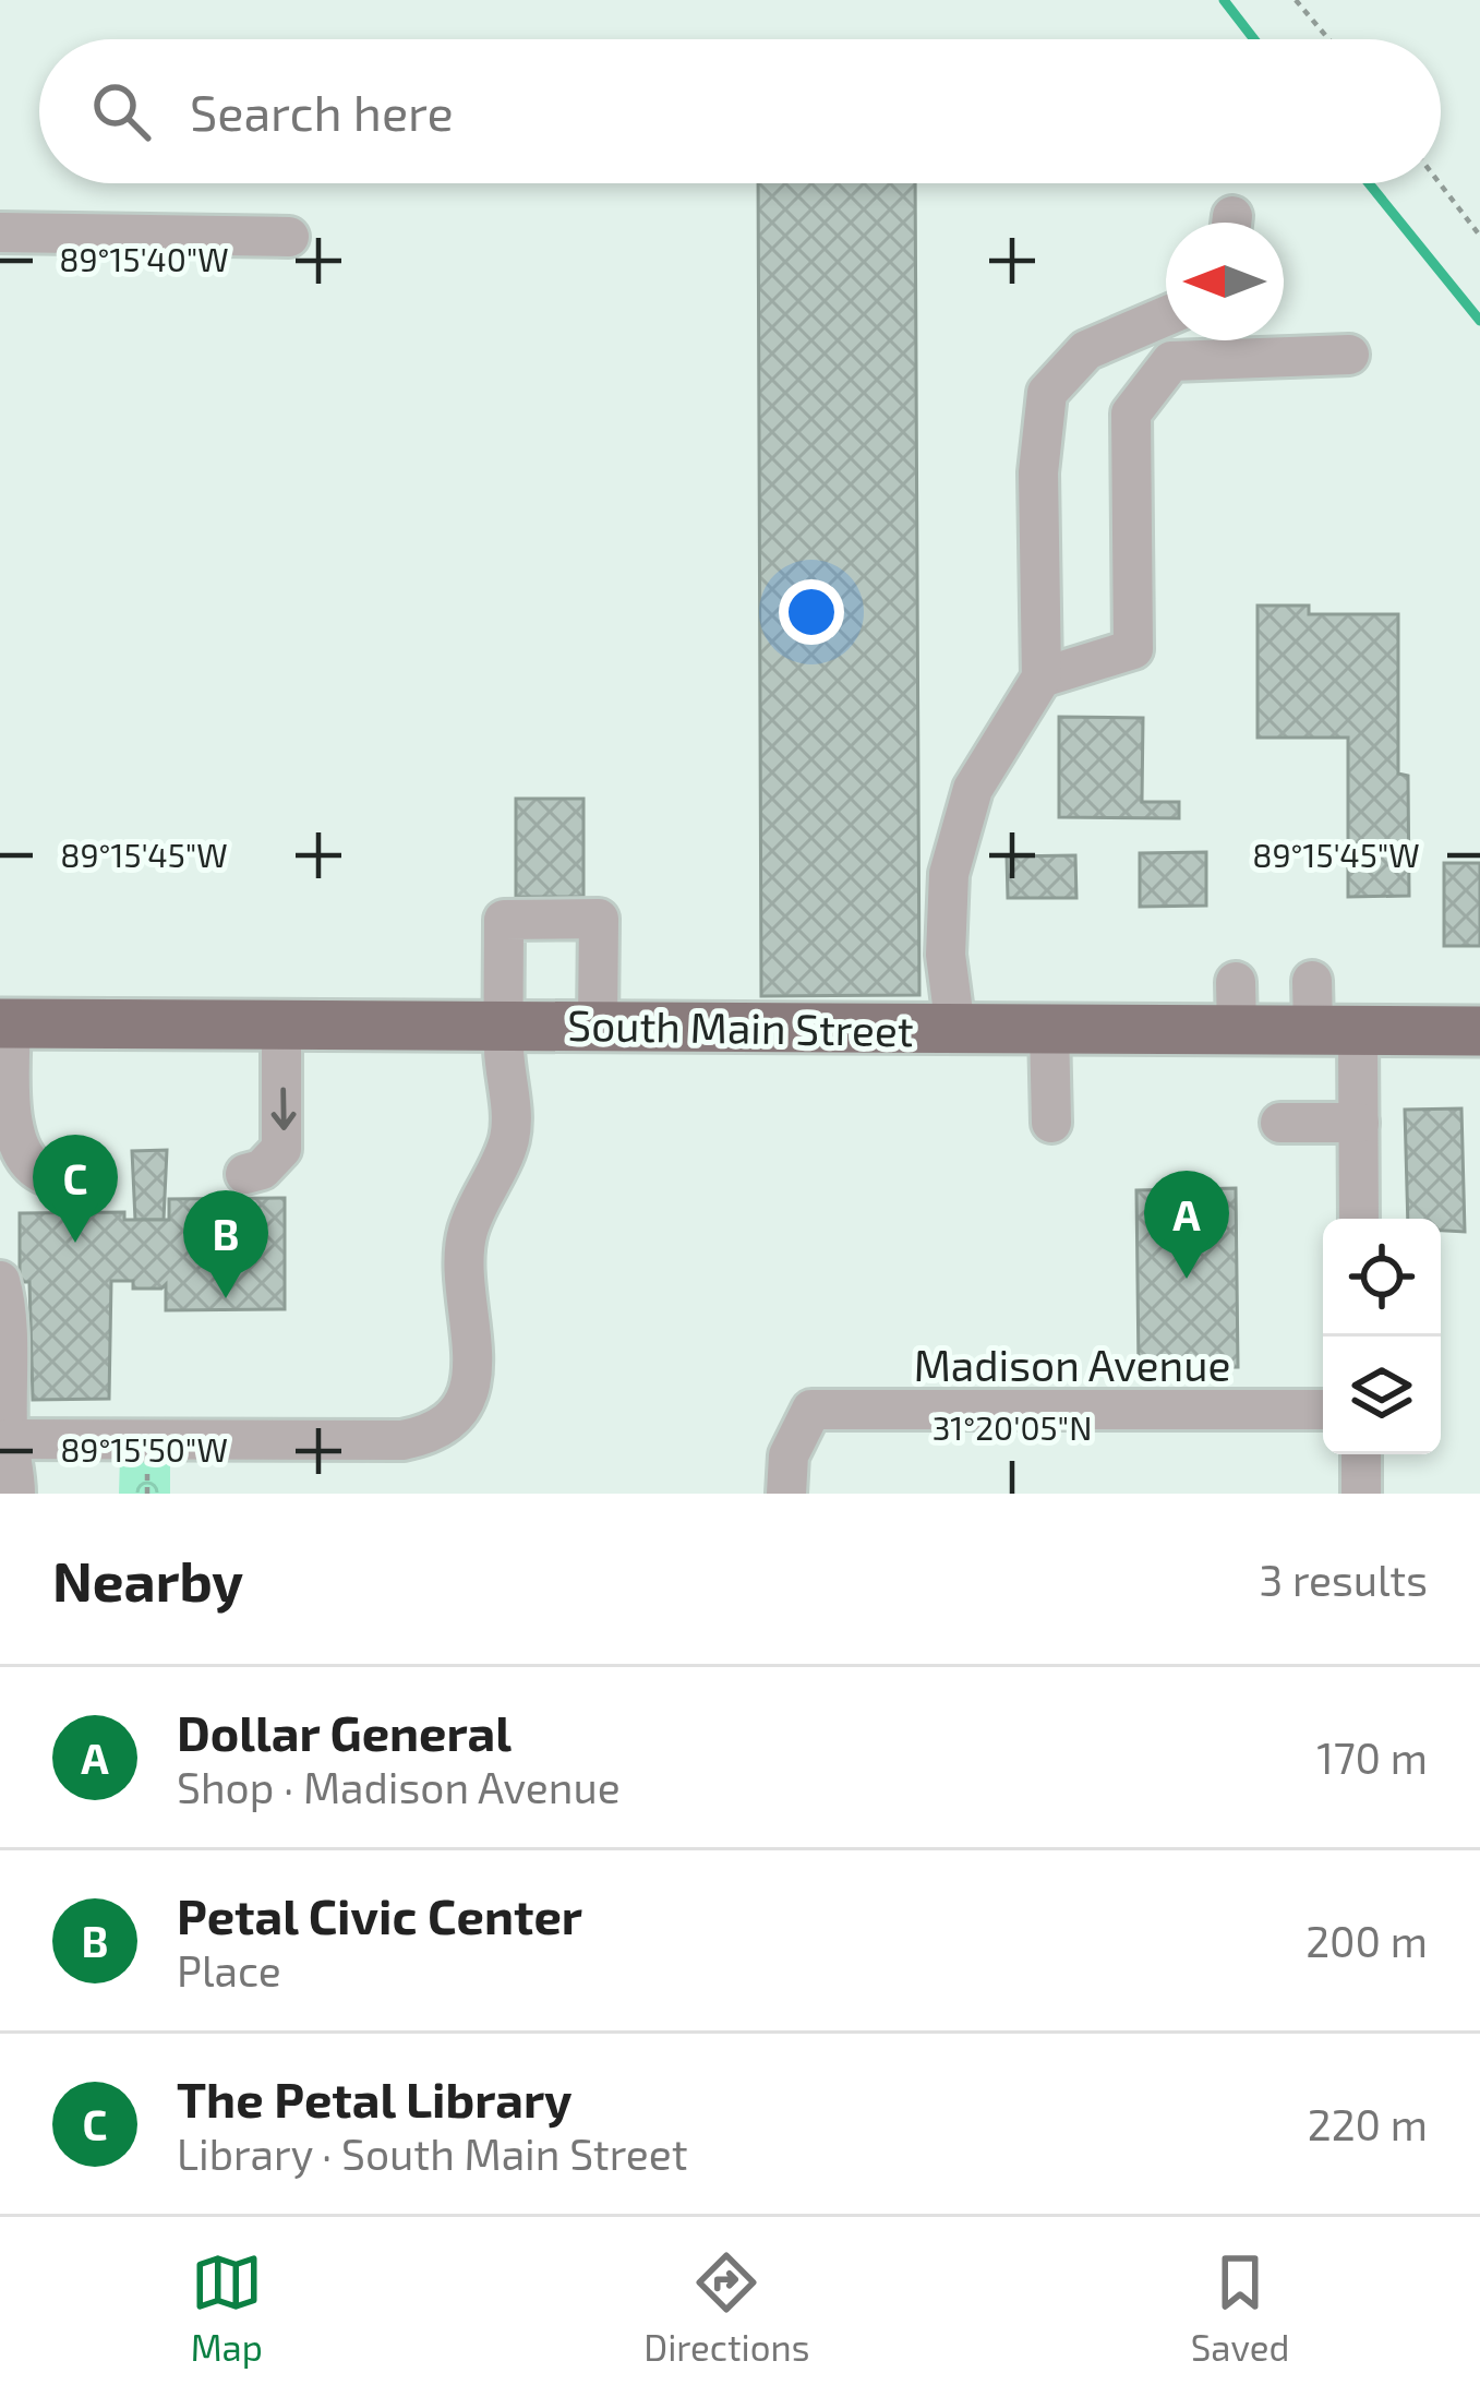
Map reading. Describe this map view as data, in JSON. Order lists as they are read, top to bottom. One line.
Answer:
{"streets":{"main road":["South Main Street"],"street":["Madison Avenue"]},"north":"left","page":{"search":"Search here","pins":["C","A","B"],"heading":["Nearby","3 results"],"list":[{"mark":"A","name":"Dollar General","note":"Shop · Madison Avenue","value":"170 m"},{"mark":"B","name":"Petal Civic Center","note":"Place","value":"200 m"},{"mark":"C","name":"The Petal Library","note":"Library · South Main Street","value":"220 m"}],"nav":["Map","Directions","Saved"]},"coordinates":["89°15'40\"W","89°15'45\"W","31°20'05\"N","89°15'50\"W"]}
